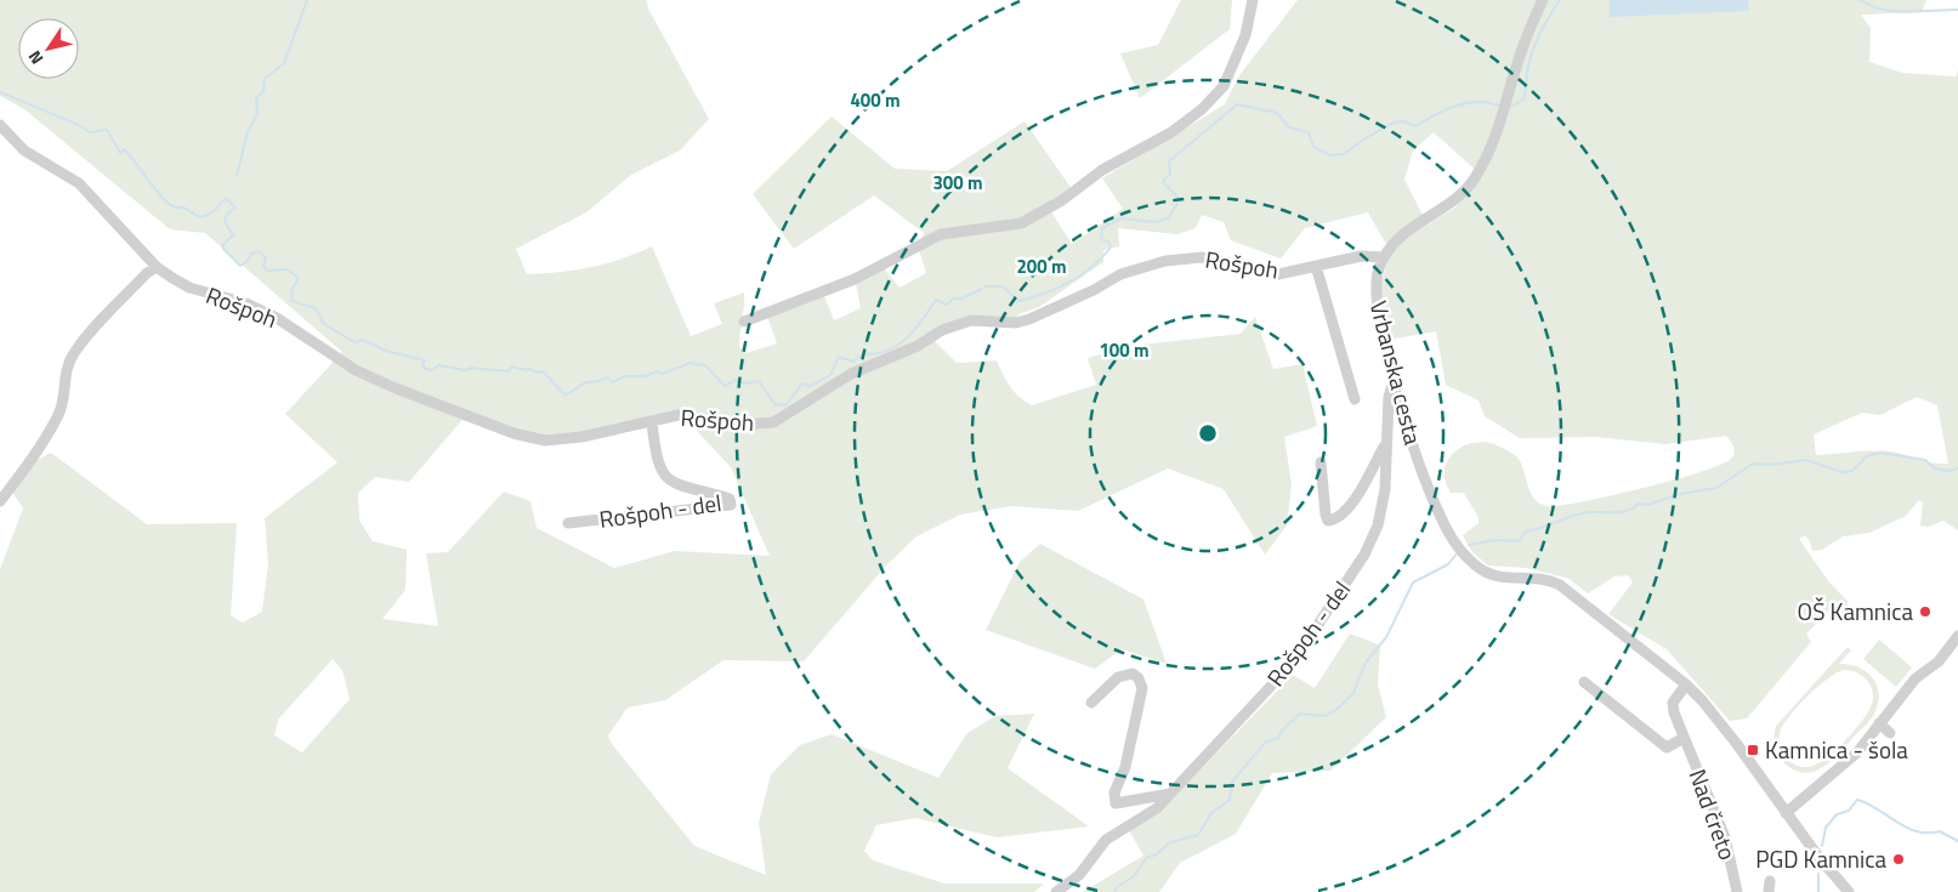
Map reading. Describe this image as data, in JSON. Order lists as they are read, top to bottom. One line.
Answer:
{"streets":{"street":["Rošpoh","Vrbanska cesta","Rošpoh - del","Nad čreto"]},"crossings":[["Rošpoh","Vrbanska cesta"],["Rošpoh","Rošpoh - del"],["Vrbanska cesta","Rošpoh - del"],["Vrbanska cesta","Nad čreto"]],"places":{"other":["OŠ Kamnica","PGD Kamnica"],"transit":["Kamnica - šola"]},"north":"bottom left","rings":["400 m","300 m","200 m","100 m"]}
